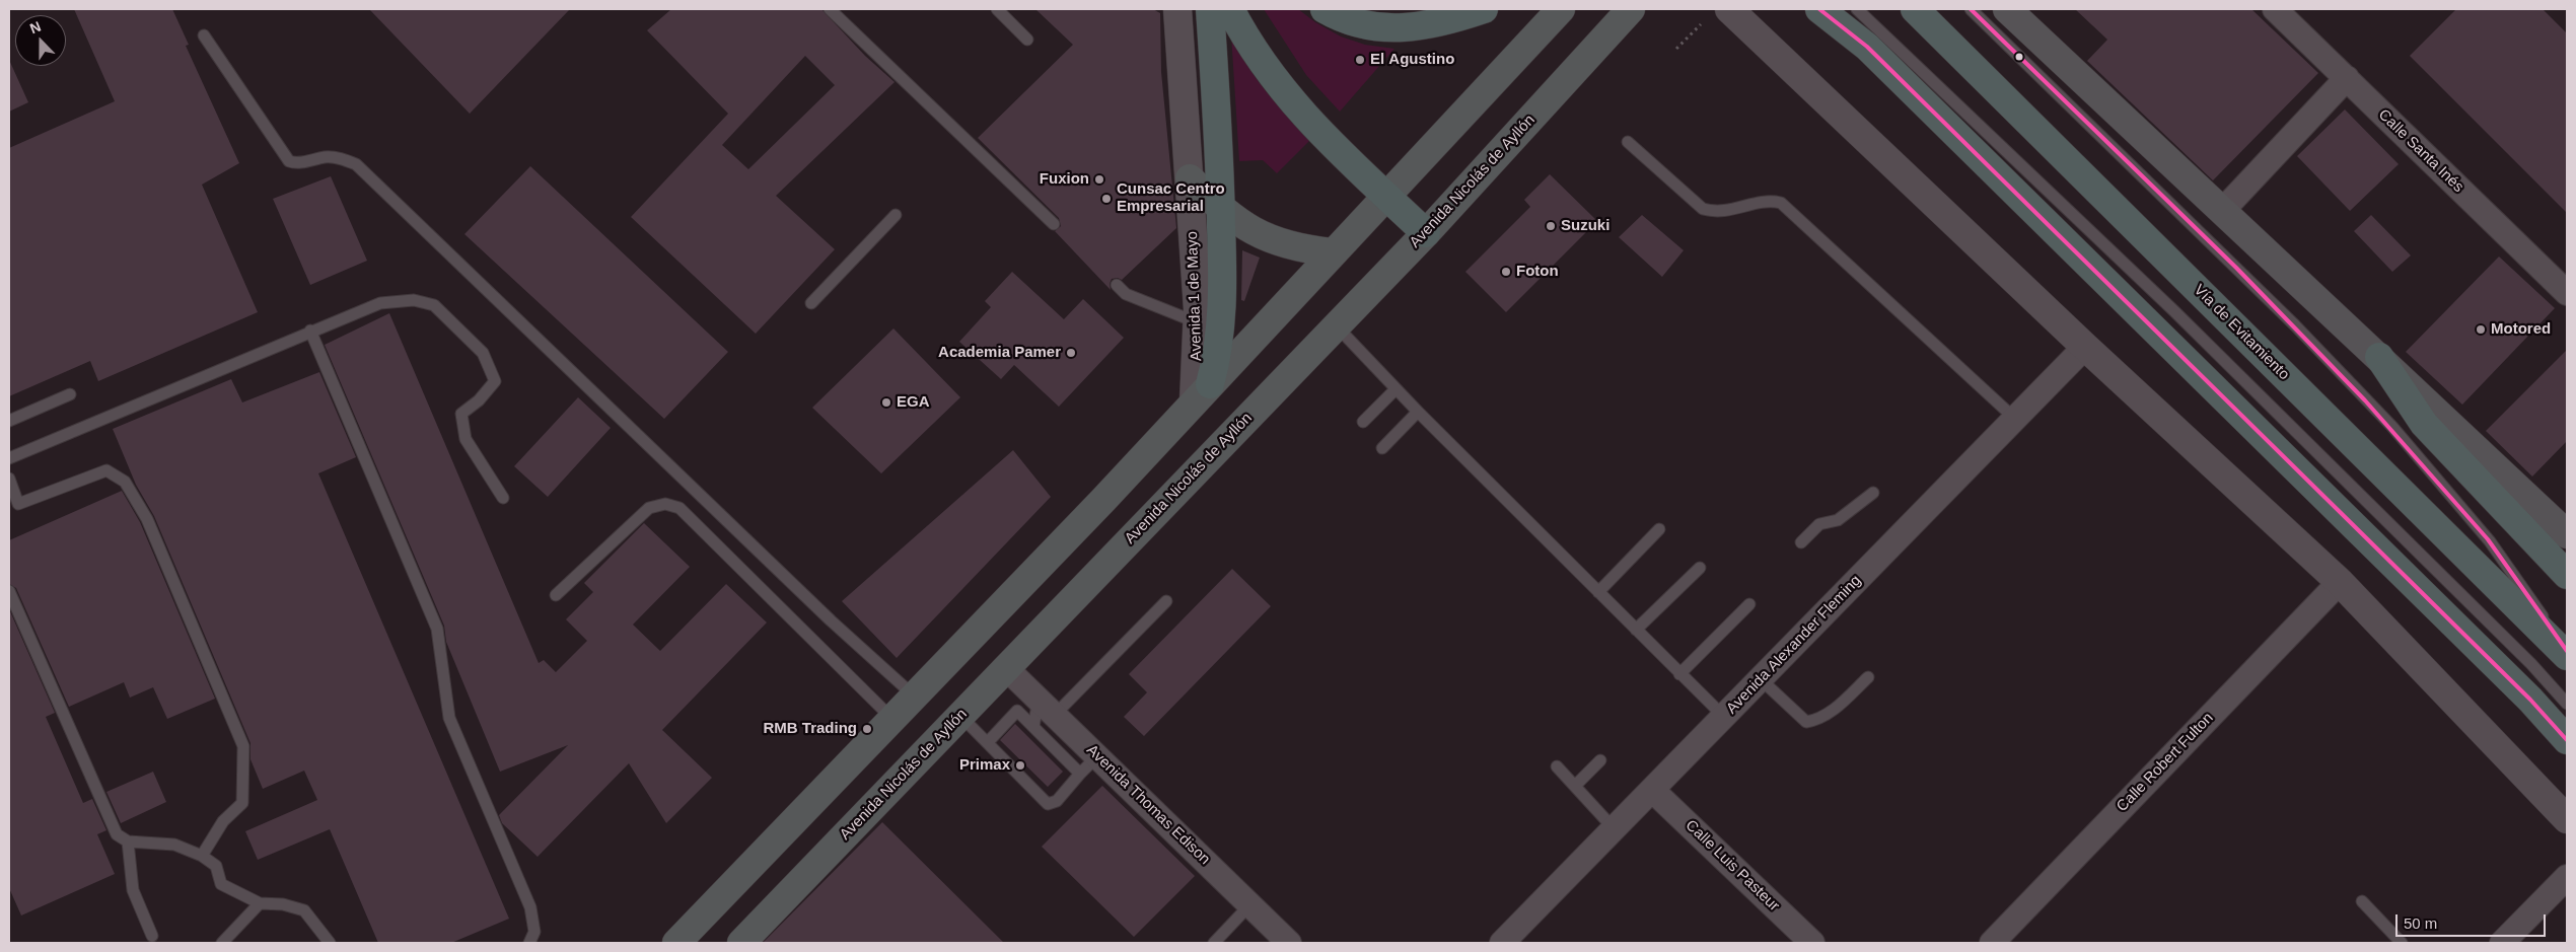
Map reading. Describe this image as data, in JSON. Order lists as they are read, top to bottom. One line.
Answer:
{"streets":{"highway":["Vía de Evitamiento"],"main road":["Avenida Nicolás de Ayllón"],"street":["Calle Santa Inés","Avenida 1 de Mayo","Avenida Alexander Fleming","Calle Robert Fulton","Avenida Thomas Edison","Calle Luis Pasteur"]},"crossings":[["Avenida Nicolás de Ayllón","Avenida Thomas Edison"],["Avenida Alexander Fleming","Calle Luis Pasteur"]],"places":["El Agustino","Fuxion","Cunsac Centro Empresarial","Suzuki","Foton","Motored","Academia Pamer","EGA","RMB Trading","Primax"],"scale_bar":"50 m","north":"top"}
